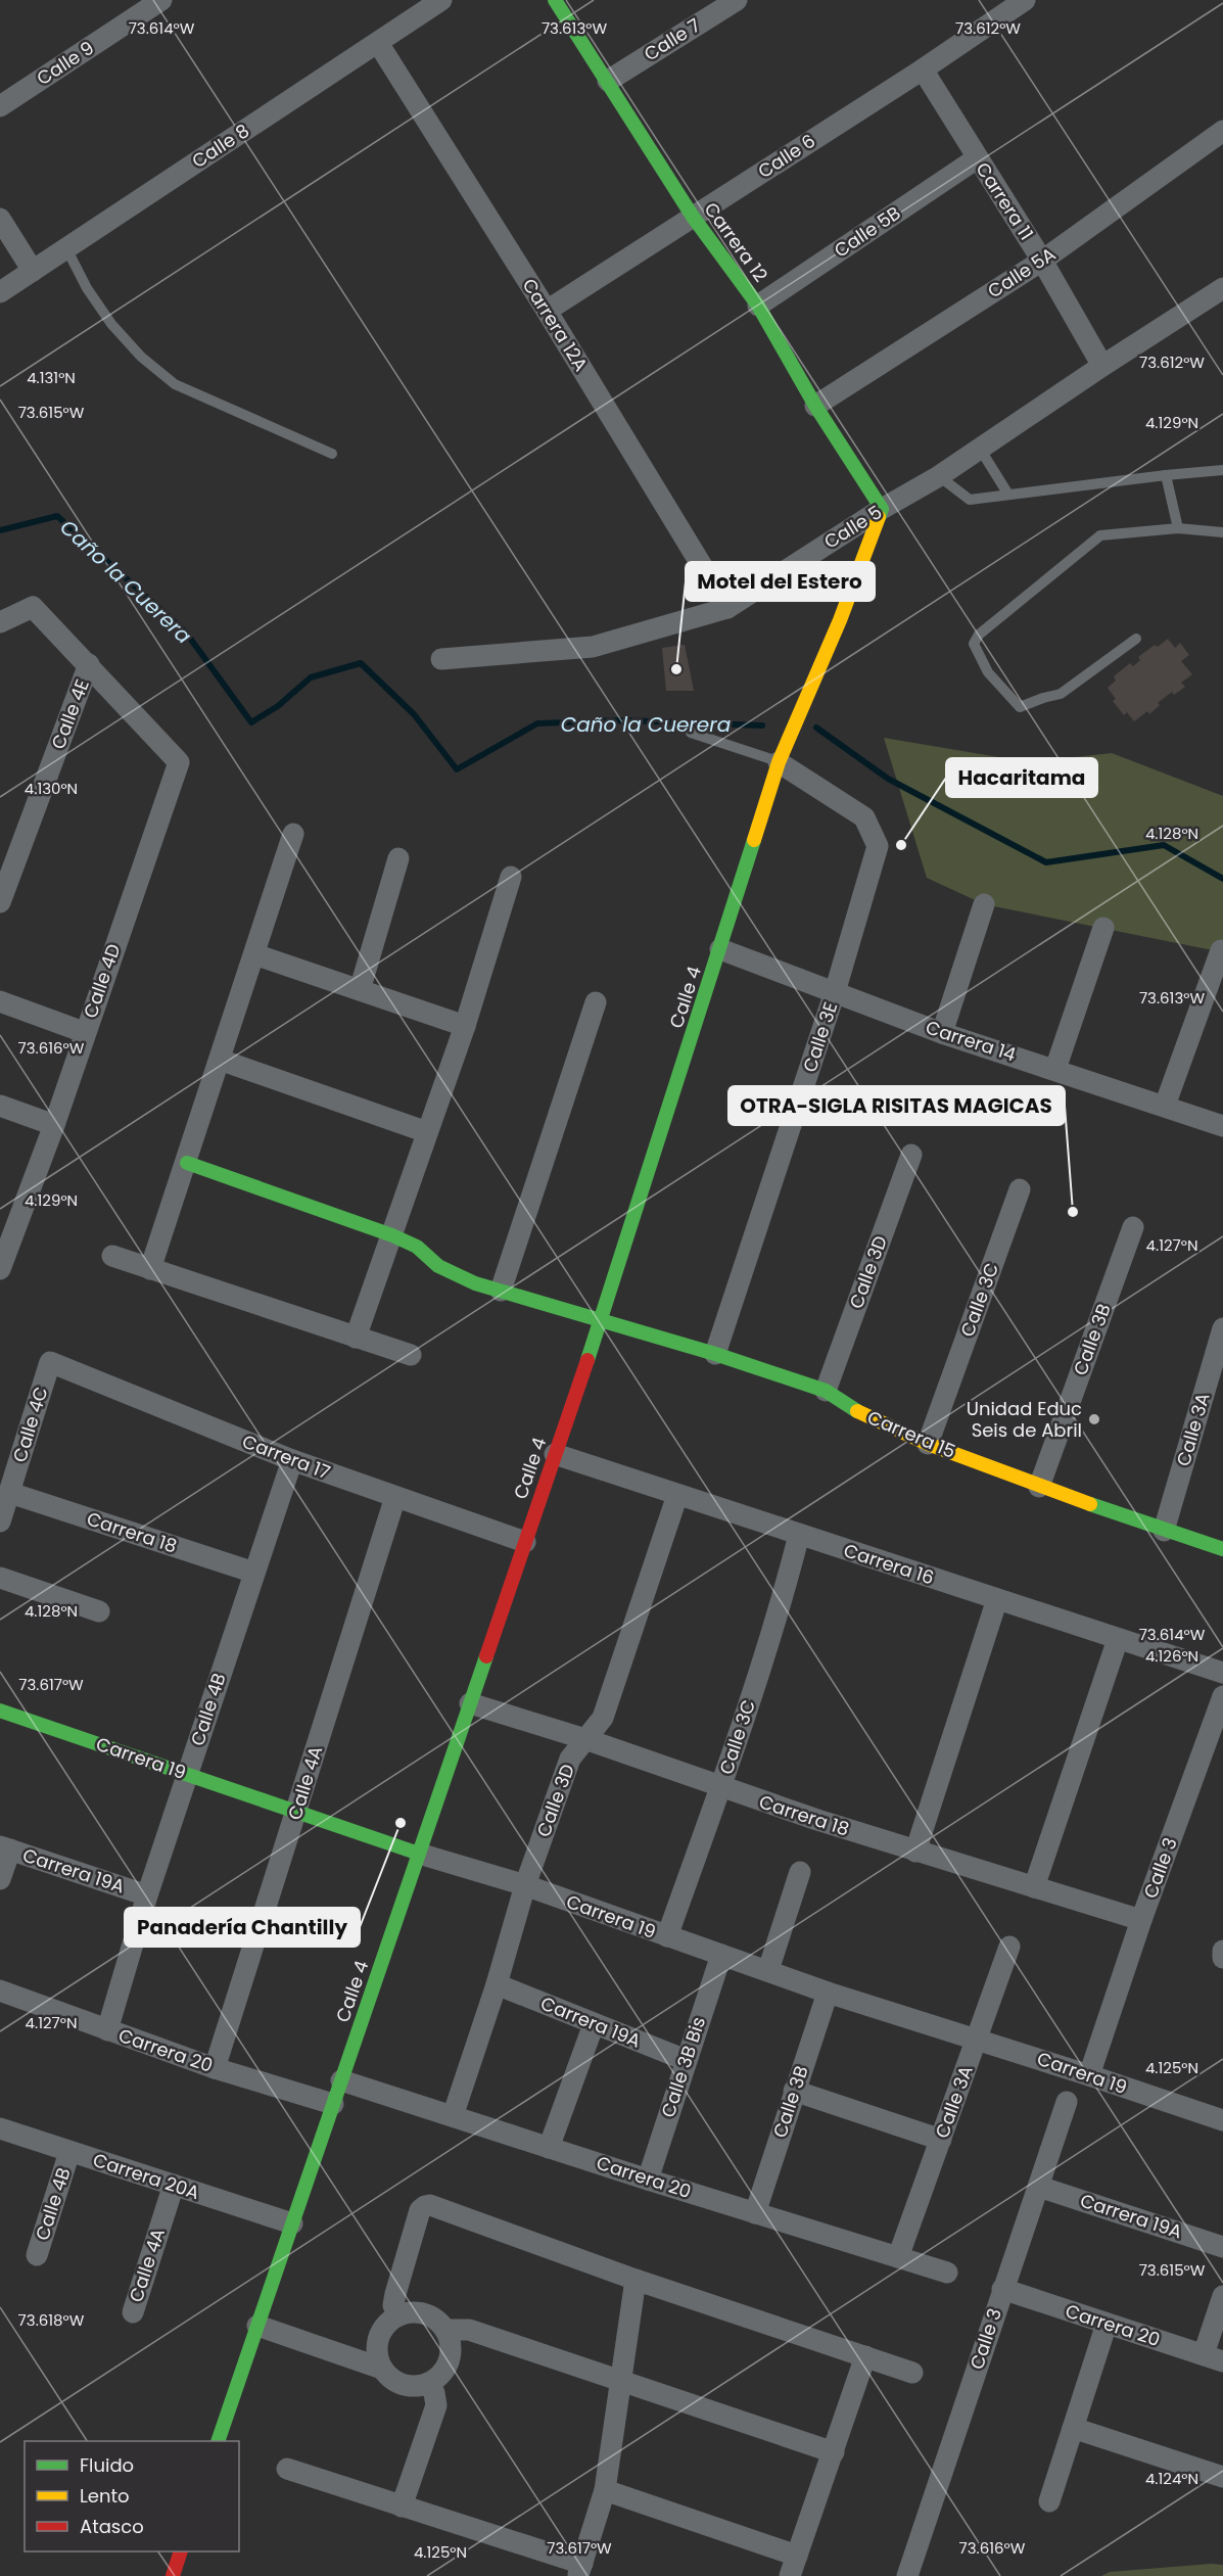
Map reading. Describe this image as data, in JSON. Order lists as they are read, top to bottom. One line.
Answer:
{"streets":{"street":["Calle 7","Calle 9","Calle 8","Calle 6","Carrera 11","Calle 5B","Carrera 12","Calle 5A","Carrera 12A","Calle 5","Calle 4E","Calle 4D","Calle 4","Calle 3E","Carrera 14","Calle 3D","Calle 3C","Calle 3B","Calle 4C","Calle 3A","Carrera 15","Carrera 17","Carrera 18","Carrera 16","Calle 4B","Carrera 19","Calle 4A","Calle 3","Carrera 19A","Carrera 20","Calle 3B Bis","Carrera 20A"]},"crossings":[["Calle 7","Carrera 12"],["Calle 8","Carrera 12A"],["Calle 6","Carrera 11"],["Calle 6","Carrera 12"],["Calle 6","Carrera 12A"],["Carrera 11","Calle 5B"],["Carrera 11","Calle 5A"],["Carrera 11","Calle 5"],["Calle 5B","Carrera 12"],["Carrera 12","Calle 5A"],["Carrera 12","Calle 5"],["Carrera 12","Calle 4"],["Carrera 12A","Calle 5"],["Calle 5","Calle 4"],["Calle 4E","Calle 4D"],["Calle 4","Calle 3E"],["Calle 4","Carrera 14"],["Calle 4","Carrera 15"],["Calle 4","Carrera 17"],["Calle 4","Carrera 18"],["Calle 4","Carrera 16"],["Calle 4","Carrera 19"],["Calle 4","Carrera 20"],["Calle 4","Carrera 20A"],["Calle 3E","Carrera 14"],["Calle 3E","Carrera 15"],["Calle 3D","Carrera 15"],["Calle 3D","Carrera 18"],["Calle 3D","Carrera 16"],["Calle 3D","Carrera 19"],["Calle 3D","Carrera 19A"],["Calle 3D","Carrera 20"],["Calle 3C","Carrera 15"],["Calle 3C","Carrera 18"],["Calle 3C","Carrera 16"],["Calle 3C","Carrera 19"],["Calle 3B","Carrera 15"],["Calle 3B","Carrera 19"],["Calle 3B","Carrera 20"],["Calle 4C","Carrera 17"],["Calle 4C","Carrera 18"],["Calle 3A","Carrera 15"],["Calle 3A","Carrera 19"],["Calle 3A","Carrera 20"],["Carrera 17","Calle 4B"],["Carrera 17","Calle 4A"],["Carrera 18","Calle 4B"],["Carrera 18","Calle 3"],["Calle 4B","Carrera 19"],["Calle 4B","Carrera 19A"],["Calle 4B","Carrera 20"],["Calle 4B","Carrera 20A"],["Carrera 19","Calle 4A"],["Carrera 19","Calle 3"],["Carrera 19","Calle 3B Bis"],["Calle 4A","Carrera 20"],["Calle 4A","Carrera 20A"],["Calle 3","Carrera 19A"],["Calle 3","Carrera 20"],["Carrera 19A","Calle 3B Bis"],["Carrera 20","Calle 3B Bis"]],"water":["Caño la Cuerera"],"places":["Motel del Estero","Hacaritama","OTRA-SIGLA RISITAS MAGICAS","Unidad Educ Seis de Abril","Panadería Chantilly"],"legend":["Fluido","Lento","Atasco"],"coordinates":["73.614°W","73.613°W","73.612°W","4.131°N","73.615°W","4.129°N","4.130°N","4.128°N","73.616°W","4.127°N","4.126°N","73.617°W","4.125°N","73.618°W","4.124°N"]}
